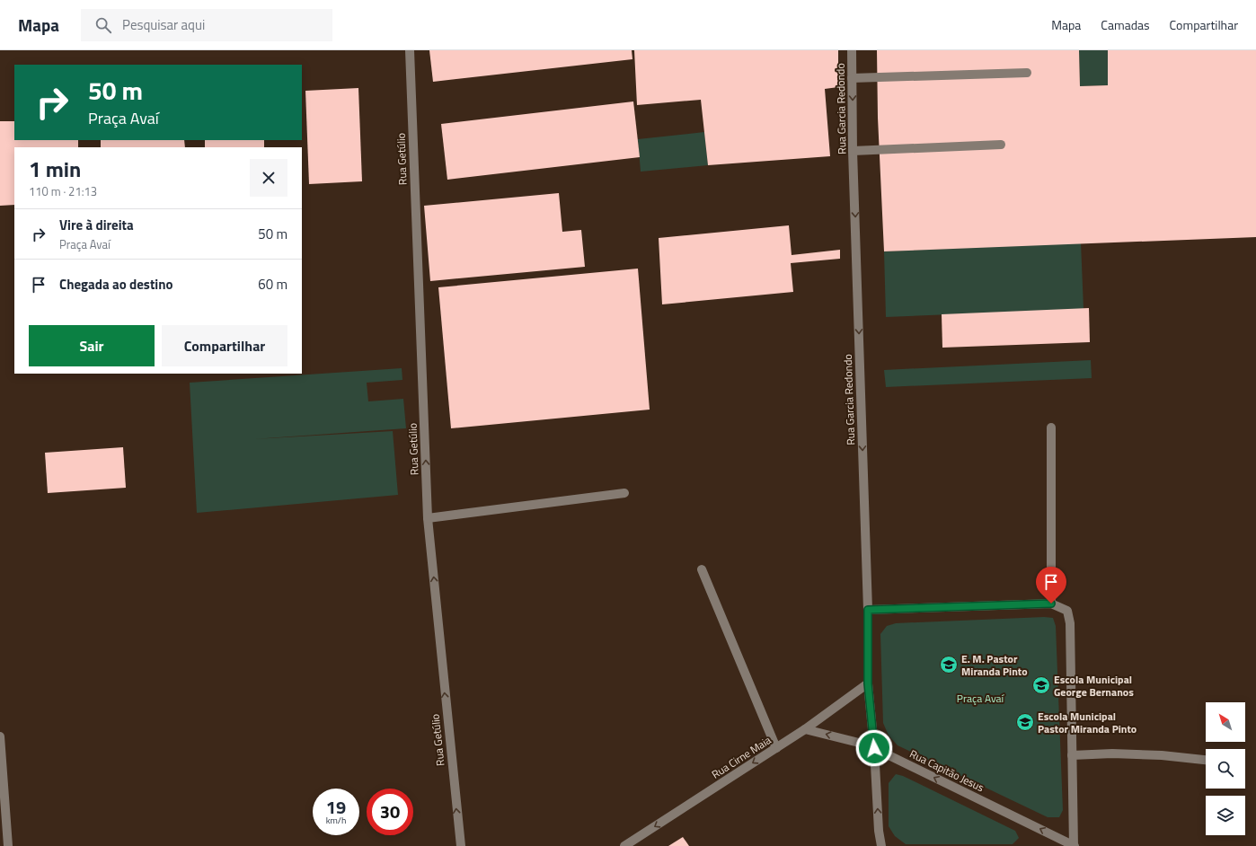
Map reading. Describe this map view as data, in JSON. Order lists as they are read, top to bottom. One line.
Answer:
{"streets":{"street":["Rua Garcia Redondo","Rua Getúlio","Rua Cirne Maia","Rua Capitão Jesus"]},"crossings":[["Rua Garcia Redondo","Rua Cirne Maia"],["Rua Garcia Redondo","Rua Capitão Jesus"],["Rua Cirne Maia","Rua Capitão Jesus"]],"one_way":["Rua Garcia Redondo","Rua Getúlio","Rua Cirne Maia","Rua Capitão Jesus"],"parks":["Praça Avaí"],"places":{"school or university":["E. M. Pastor Miranda Pinto","Escola Municipal George Bernanos","Escola Municipal Pastor Miranda Pinto"]},"north":"top left","page":{"header":"Mapa","search":"Pesquisar aqui","nav":["Mapa","Camadas","Compartilhar"],"turn":["50 m","Praça Avaí"],"heading":["1 min","110 m · 21:13"],"list":[{"name":"Vire à direita","note":"Praça Avaí","value":"50 m"},{"name":"Chegada ao destino","value":"60 m"}],"buttons":["Sair","Compartilhar"],"speed":"19 km/h","limit":"30"}}
